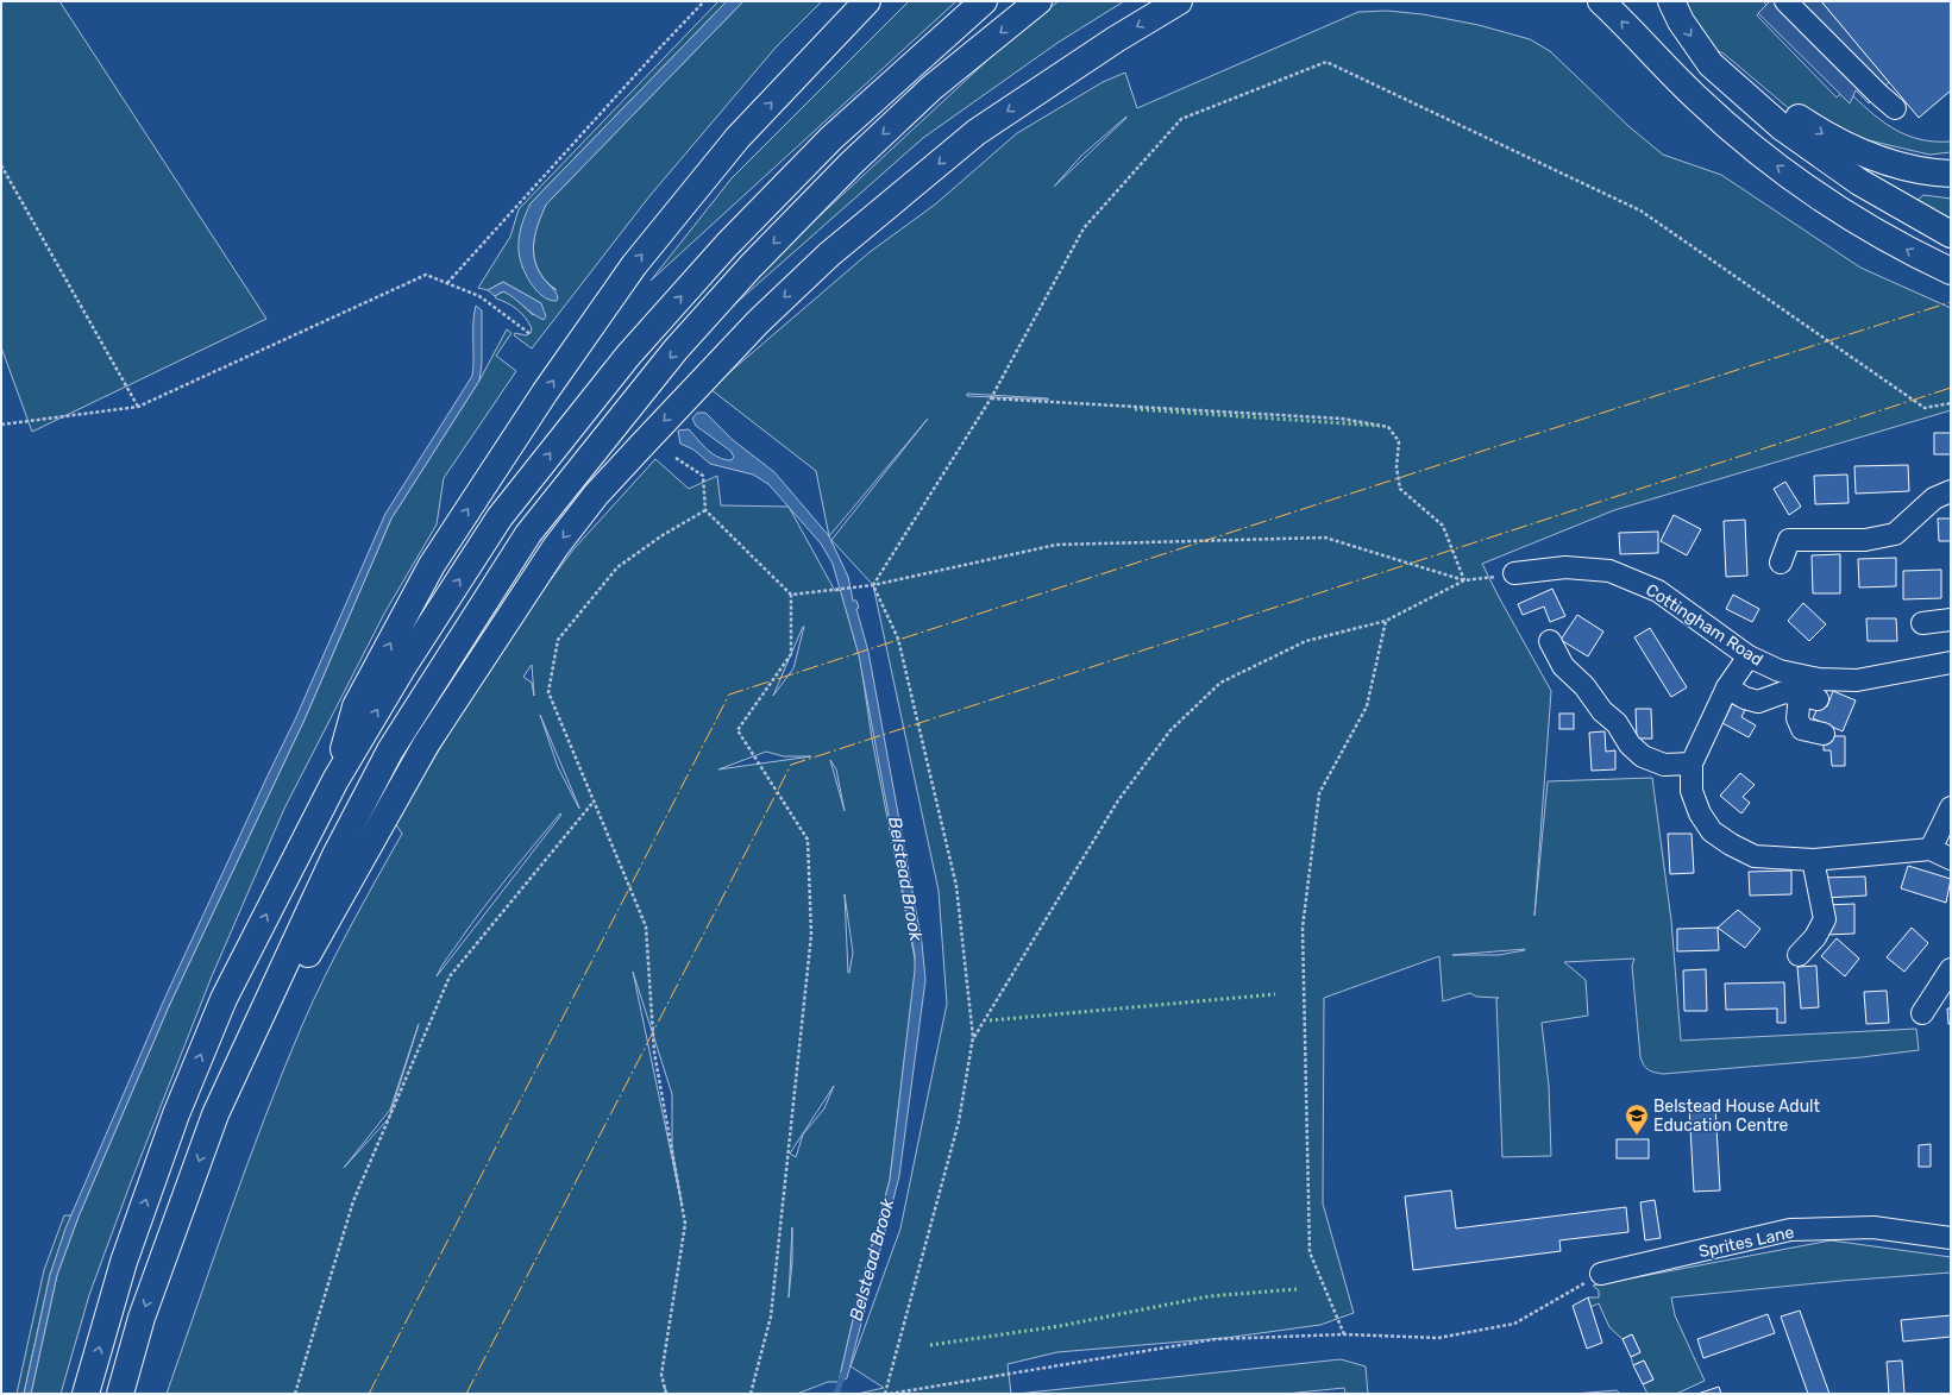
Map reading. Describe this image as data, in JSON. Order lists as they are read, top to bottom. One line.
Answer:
{"streets":{"street":["Cottingham Road","Sprites Lane"]},"water":["Belstead Brook"],"places":{"school or university":["Belstead House Adult Education Centre"]}}
